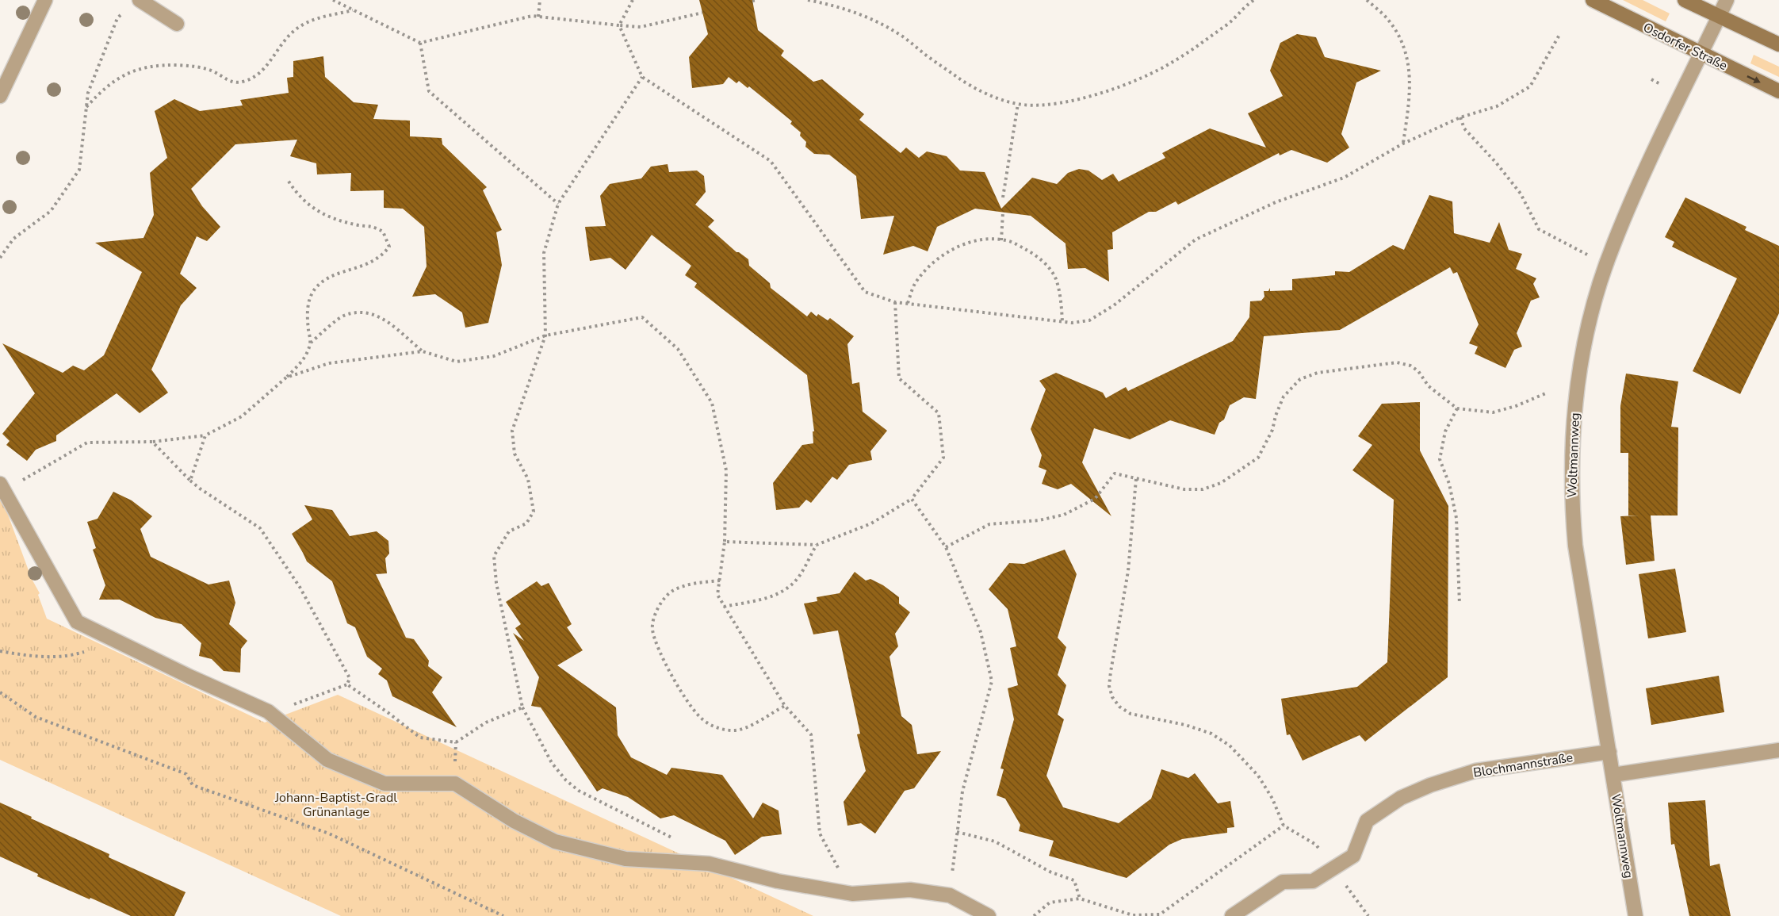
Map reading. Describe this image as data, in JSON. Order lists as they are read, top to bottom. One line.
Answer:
{"streets":{"street":["Osdorfer Straße","Woltmannweg","Blochmannstraße"]},"crossings":[["Osdorfer Straße","Woltmannweg"],["Woltmannweg","Blochmannstraße"]],"parks":["Johann-Baptist-Gradl Grünanlage"]}
